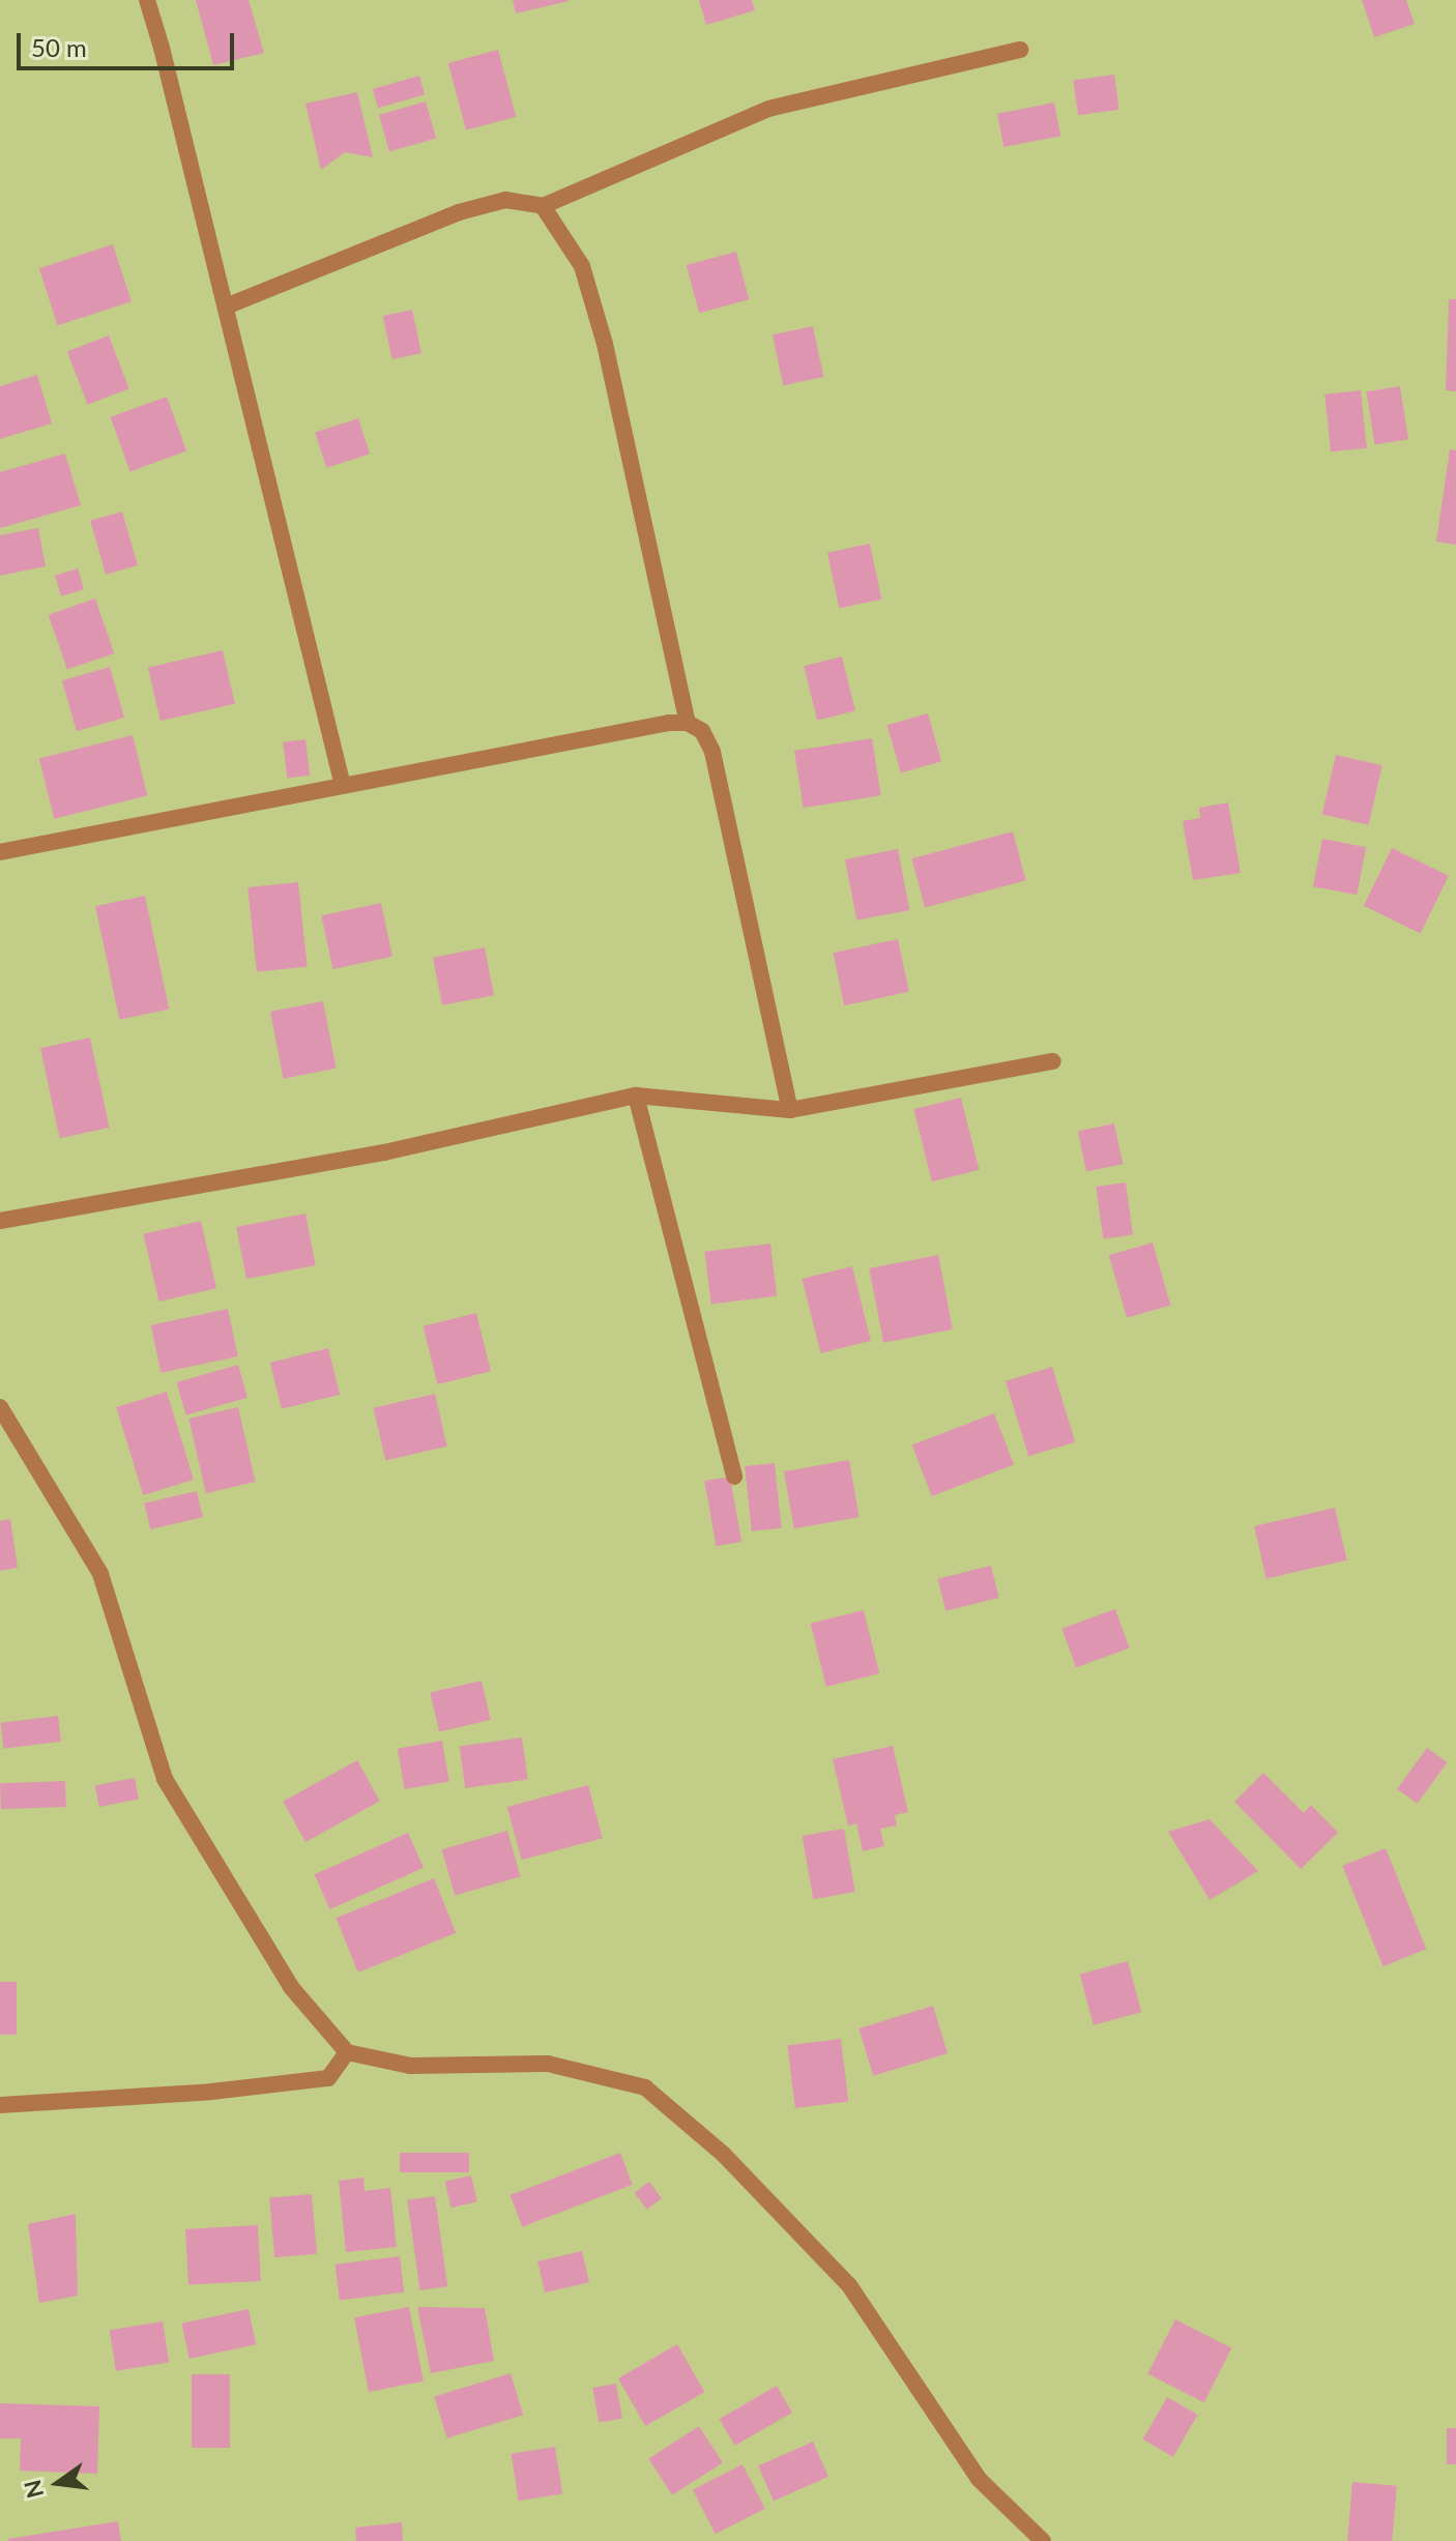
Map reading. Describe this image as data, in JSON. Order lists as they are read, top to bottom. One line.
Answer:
{"scale_bar":"50 m","north":"left"}
